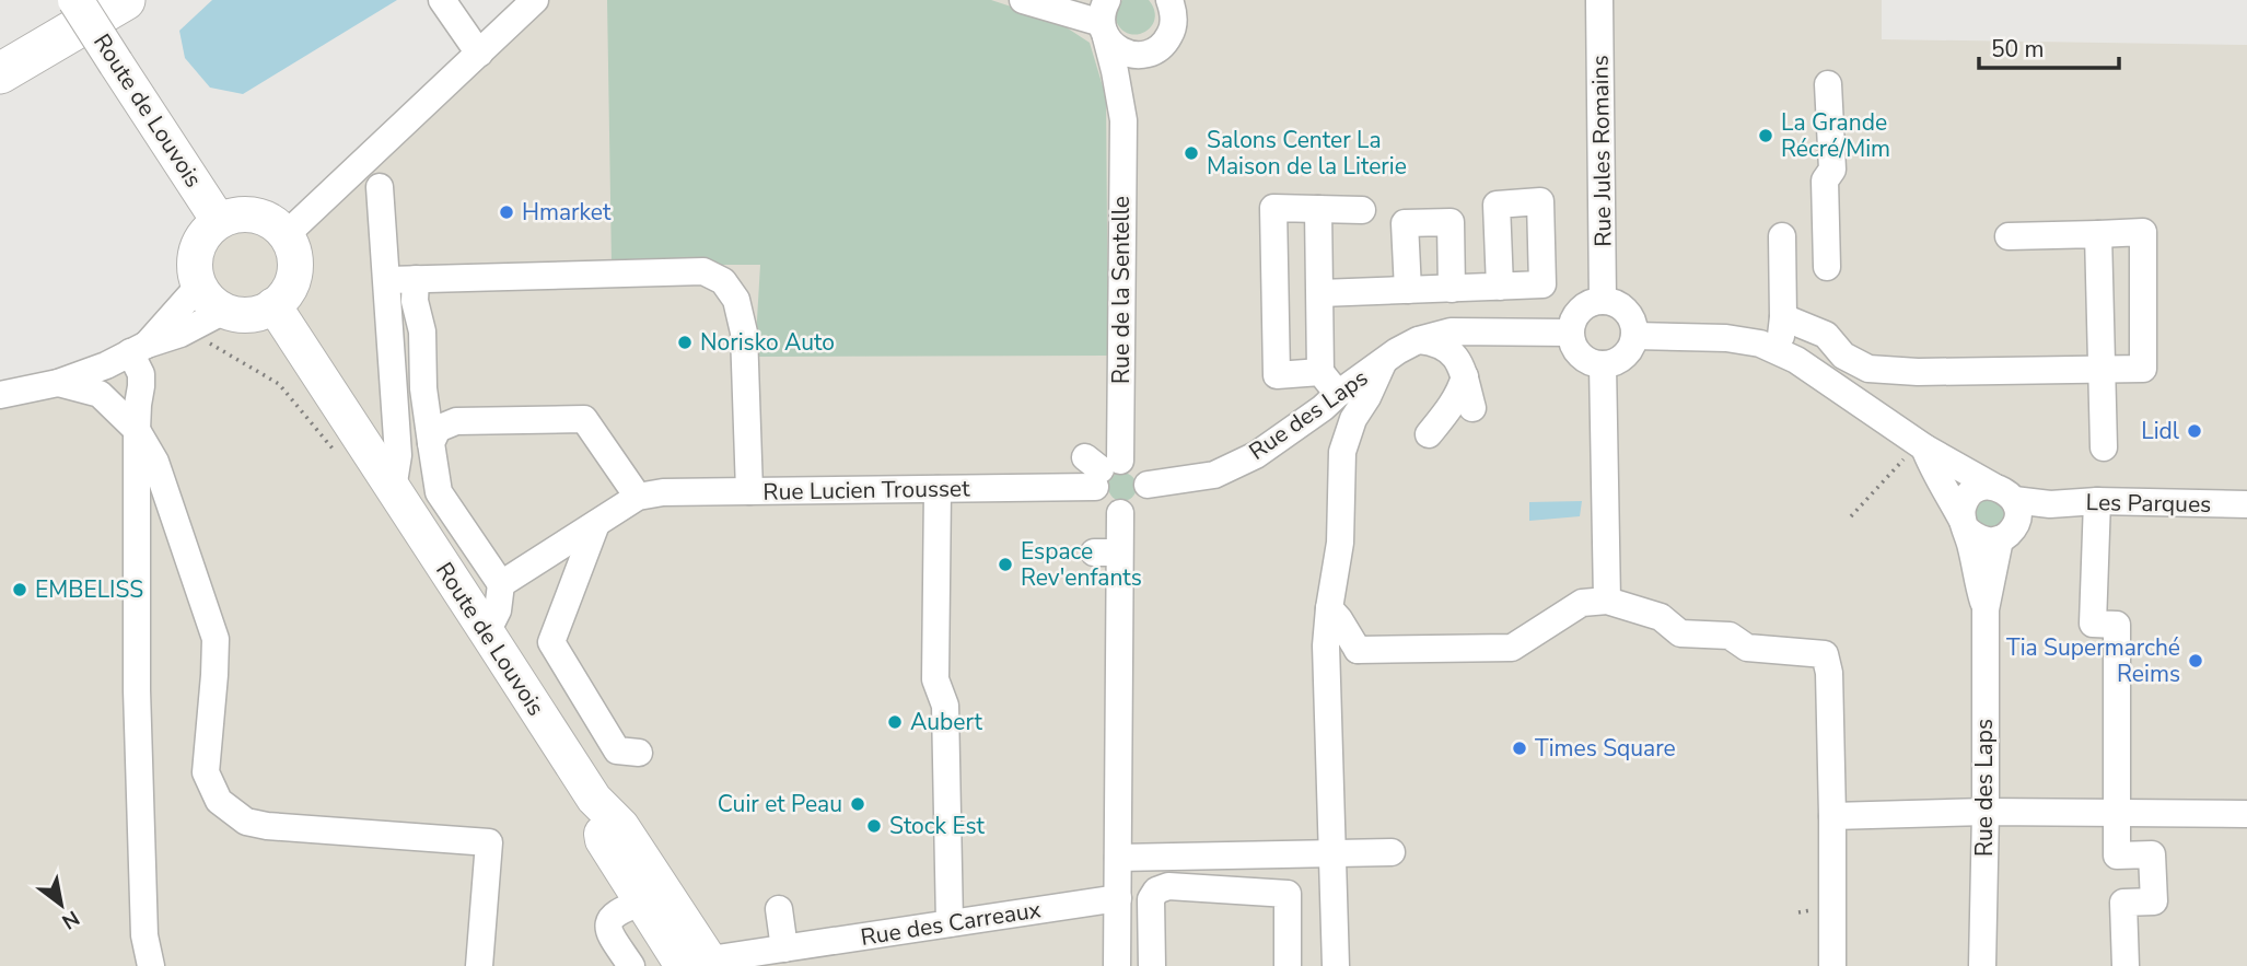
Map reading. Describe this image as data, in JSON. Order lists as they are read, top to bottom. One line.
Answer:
{"streets":{"main road":["Route de Louvois"],"street":["Rue Jules Romains","Rue de la Sentelle","Rue des Laps","Rue Lucien Trousset","Les Parques","Rue des Carreaux"]},"crossings":[["Route de Louvois","Rue des Carreaux"],["Rue Jules Romains","Rue des Laps"],["Rue de la Sentelle","Rue des Laps"],["Rue de la Sentelle","Rue Lucien Trousset"],["Rue des Laps","Rue Lucien Trousset"],["Rue des Laps","Les Parques"]],"places":["La Grande Récré/Mim","Salons Center La Maison de la Literie","Hmarket","Norisko Auto","Lidl","Espace Rev'enfants","EMBELISS","Tia Supermarché Reims","Aubert","Times Square","Cuir et Peau","Stock Est"],"scale_bar":"50 m","north":"bottom right"}
